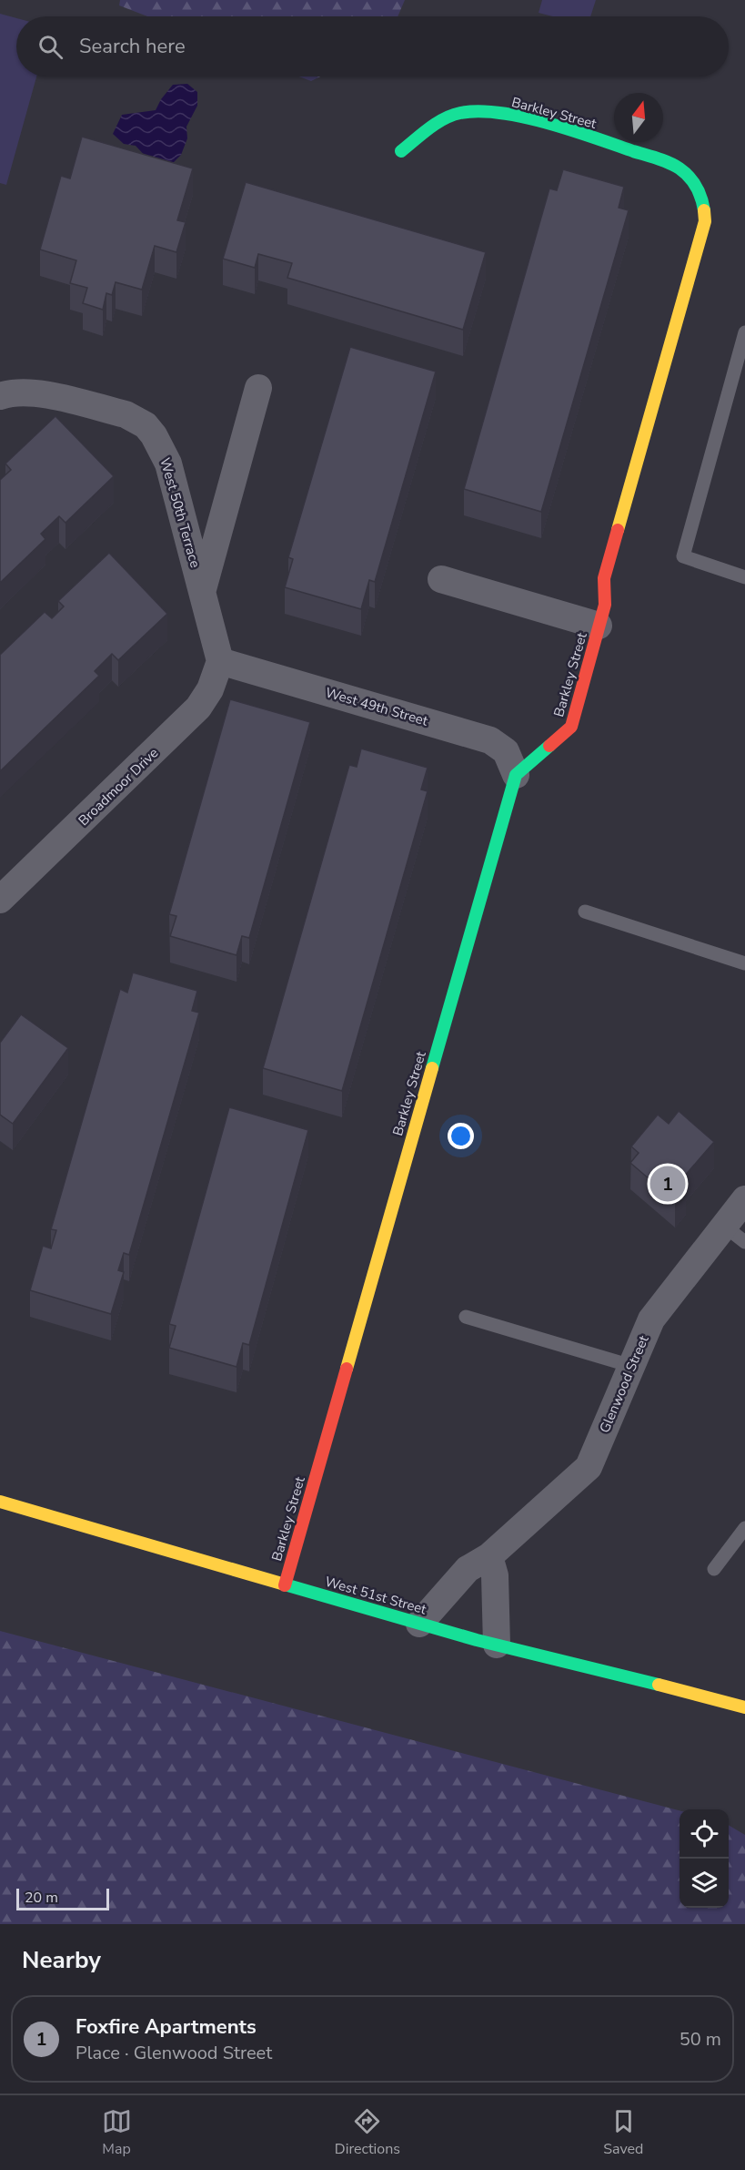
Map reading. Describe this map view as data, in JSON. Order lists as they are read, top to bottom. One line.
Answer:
{"streets":{"street":["Barkley Street","West 50th Terrace","West 49th Street","Broadmoor Drive","Glenwood Street","West 51st Street"]},"crossings":[["Barkley Street","West 49th Street"],["Barkley Street","West 51st Street"],["West 50th Terrace","West 49th Street"],["West 50th Terrace","Broadmoor Drive"],["West 49th Street","Broadmoor Drive"],["Glenwood Street","West 51st Street"]],"scale_bar":"20 m","north":"top","page":{"search":"Search here","pins":"1","scale":"20 m","heading":"Nearby","list":[{"mark":"1","name":"Foxfire Apartments","note":"Place · Glenwood Street","value":"50 m"}],"nav":["Map","Directions","Saved"]}}
